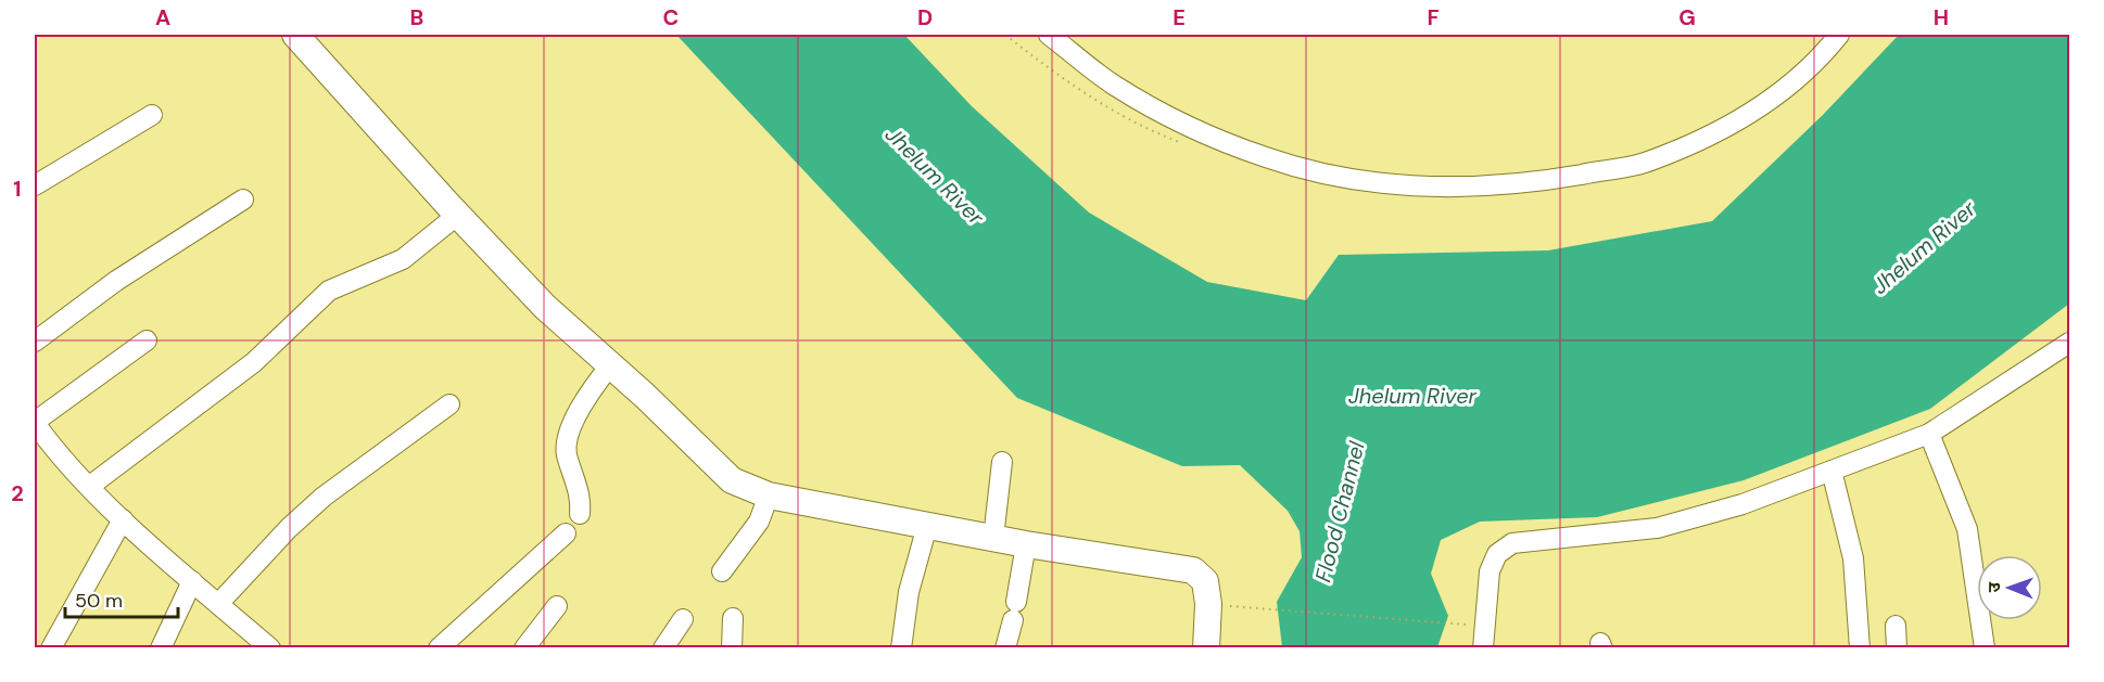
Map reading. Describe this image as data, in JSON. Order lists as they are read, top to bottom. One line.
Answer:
{"water":["Jhelum River","Flood Channel"],"scale_bar":"50 m","north":"left","grid":{"columns":["A","B","C","D","E","F","G","H"],"rows":["1","2"]}}
